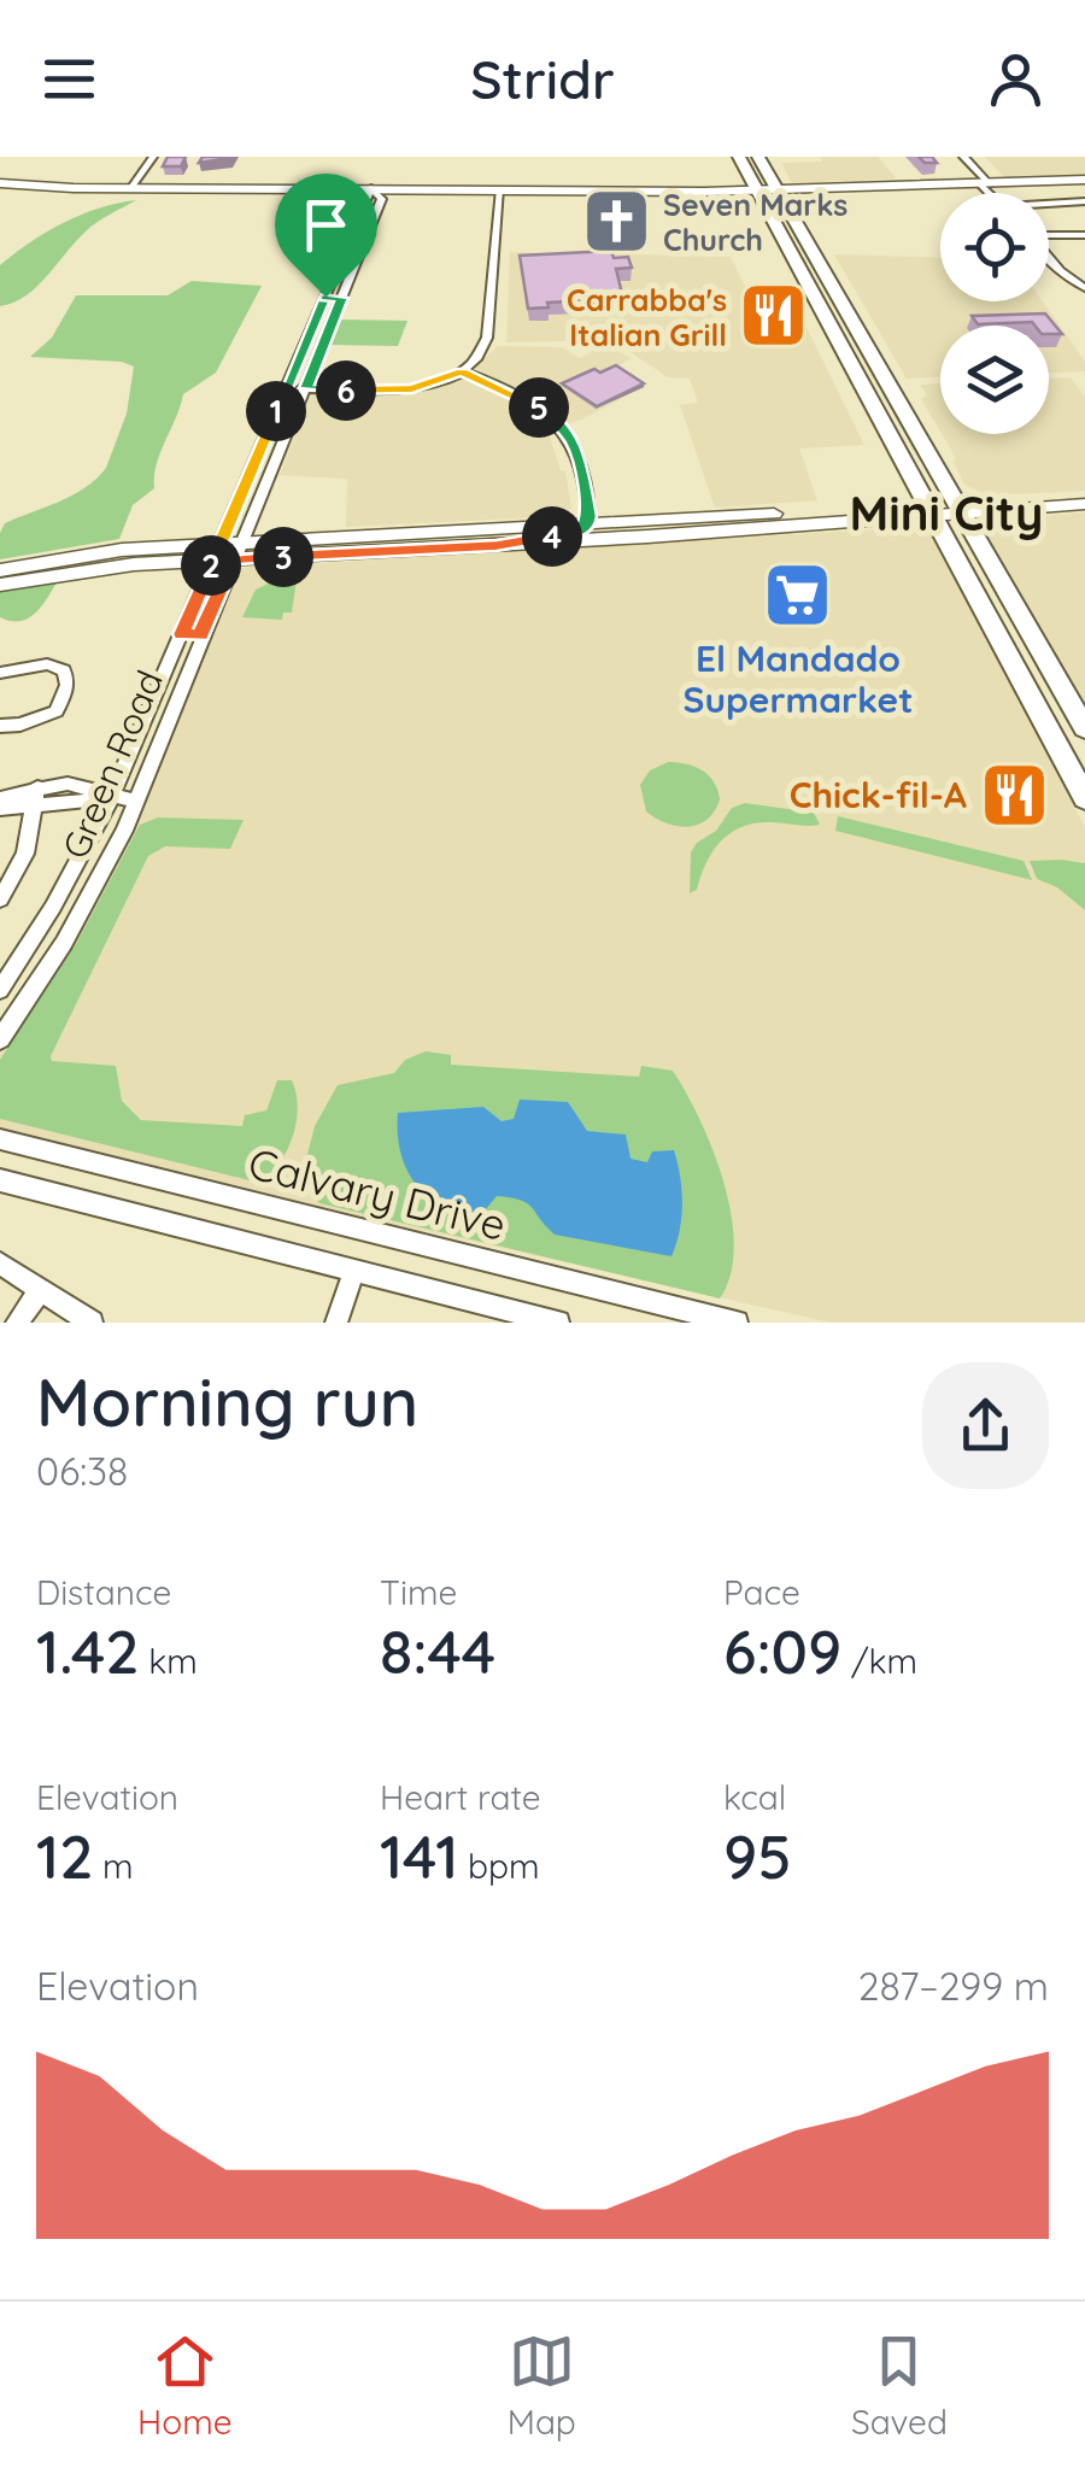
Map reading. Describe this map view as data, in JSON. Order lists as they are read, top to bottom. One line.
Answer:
{"streets":{"street":["Green Road","Calvary Drive"]},"districts":["Mini City"],"places":{"church":["Seven Marks Church"],"restaurant":["Carrabba's Italian Grill","Chick-fil-A"],"supermarket":["El Mandado Supermarket"]},"page":{"header":"Stridr","pins":["6","5","1","4","3","2"],"heading":["Morning run","06:38"],"stats":[["Distance","1.42 km"],["Time","8:44"],["Pace","6:09 /km"],["Elevation","12 m"],["Heart rate","141 bpm"],["kcal","95"]],"chart":["Elevation","287–299 m"],"tabs":["Home","Map","Saved"]}}
